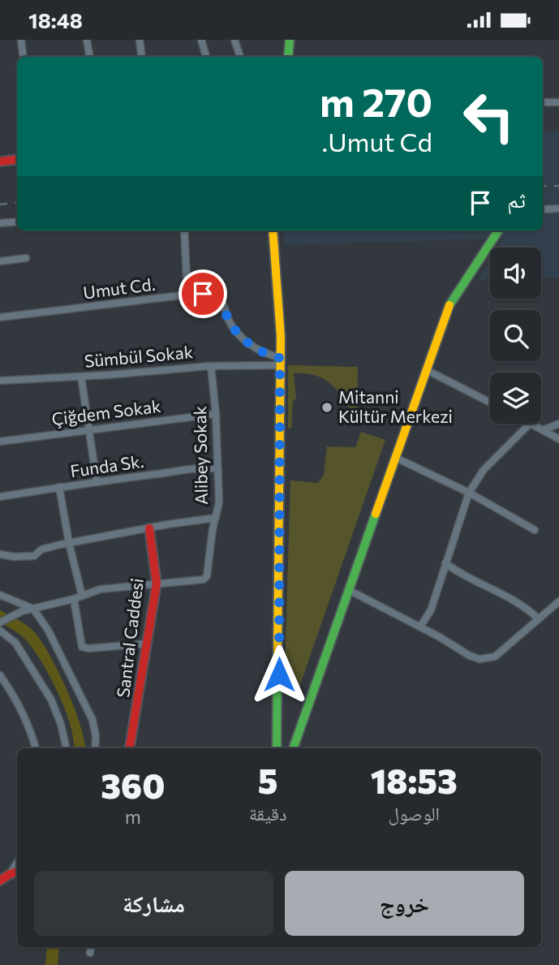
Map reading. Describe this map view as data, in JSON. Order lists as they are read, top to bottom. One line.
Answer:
{"streets":{"street":["Umut Cd.","Sümbül Sokak","Çiğdem Sokak","Alibey Sokak","Funda Sk.","Santral Caddesi"]},"crossings":[["Umut Cd.","Sümbül Sokak"],["Sümbül Sokak","Alibey Sokak"],["Çiğdem Sokak","Alibey Sokak"],["Alibey Sokak","Funda Sk."],["Alibey Sokak","Santral Caddesi"]],"places":["Mitanni Kültür Merkezi"],"page":{"status":"18:48","turn":["270 m","Umut Cd."],"then":"ثم","eta":["18:53","الوصول","5","دقيقة","360","m"],"buttons":["خروج","مشاركة"]}}
